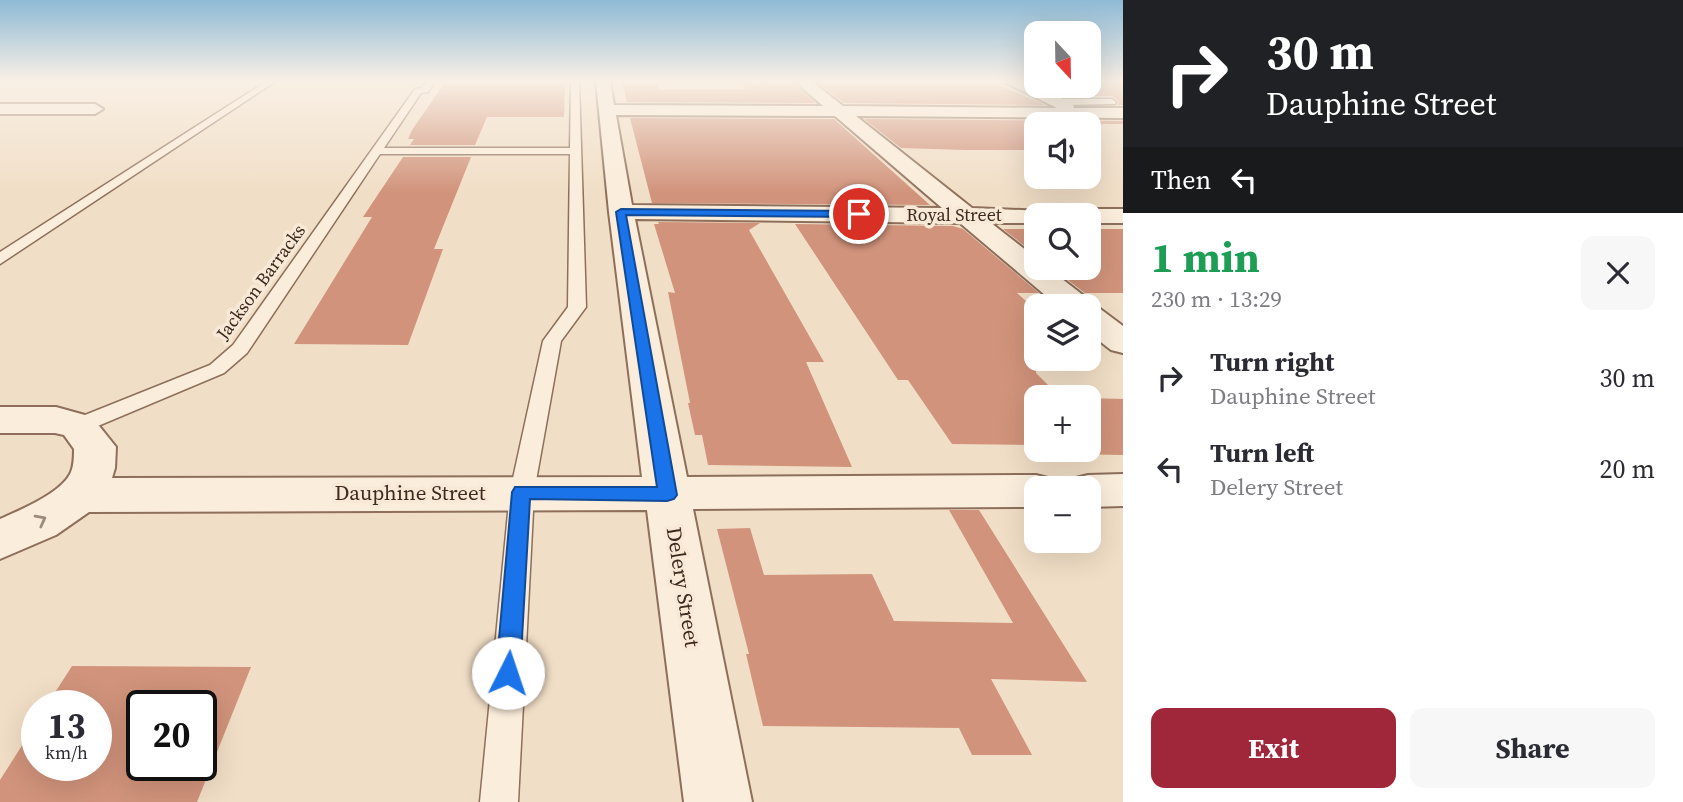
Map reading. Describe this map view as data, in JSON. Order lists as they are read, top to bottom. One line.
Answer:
{"streets":{"street":["Royal Street","Dauphine Street","Delery Street"],"lane":["Jackson Barracks"]},"crossings":[["Royal Street","Delery Street"],["Dauphine Street","Delery Street"]],"north":"bottom","page":{"turn":["30 m","Dauphine Street"],"map_buttons":["+","−"],"then":"Then","heading":["1 min","230 m · 13:29"],"list":[{"name":"Turn right","note":"Dauphine Street","value":"30 m"},{"name":"Turn left","note":"Delery Street","value":"20 m"}],"speed":"13 km/h","limit":"20","buttons":["Exit","Share"]}}
